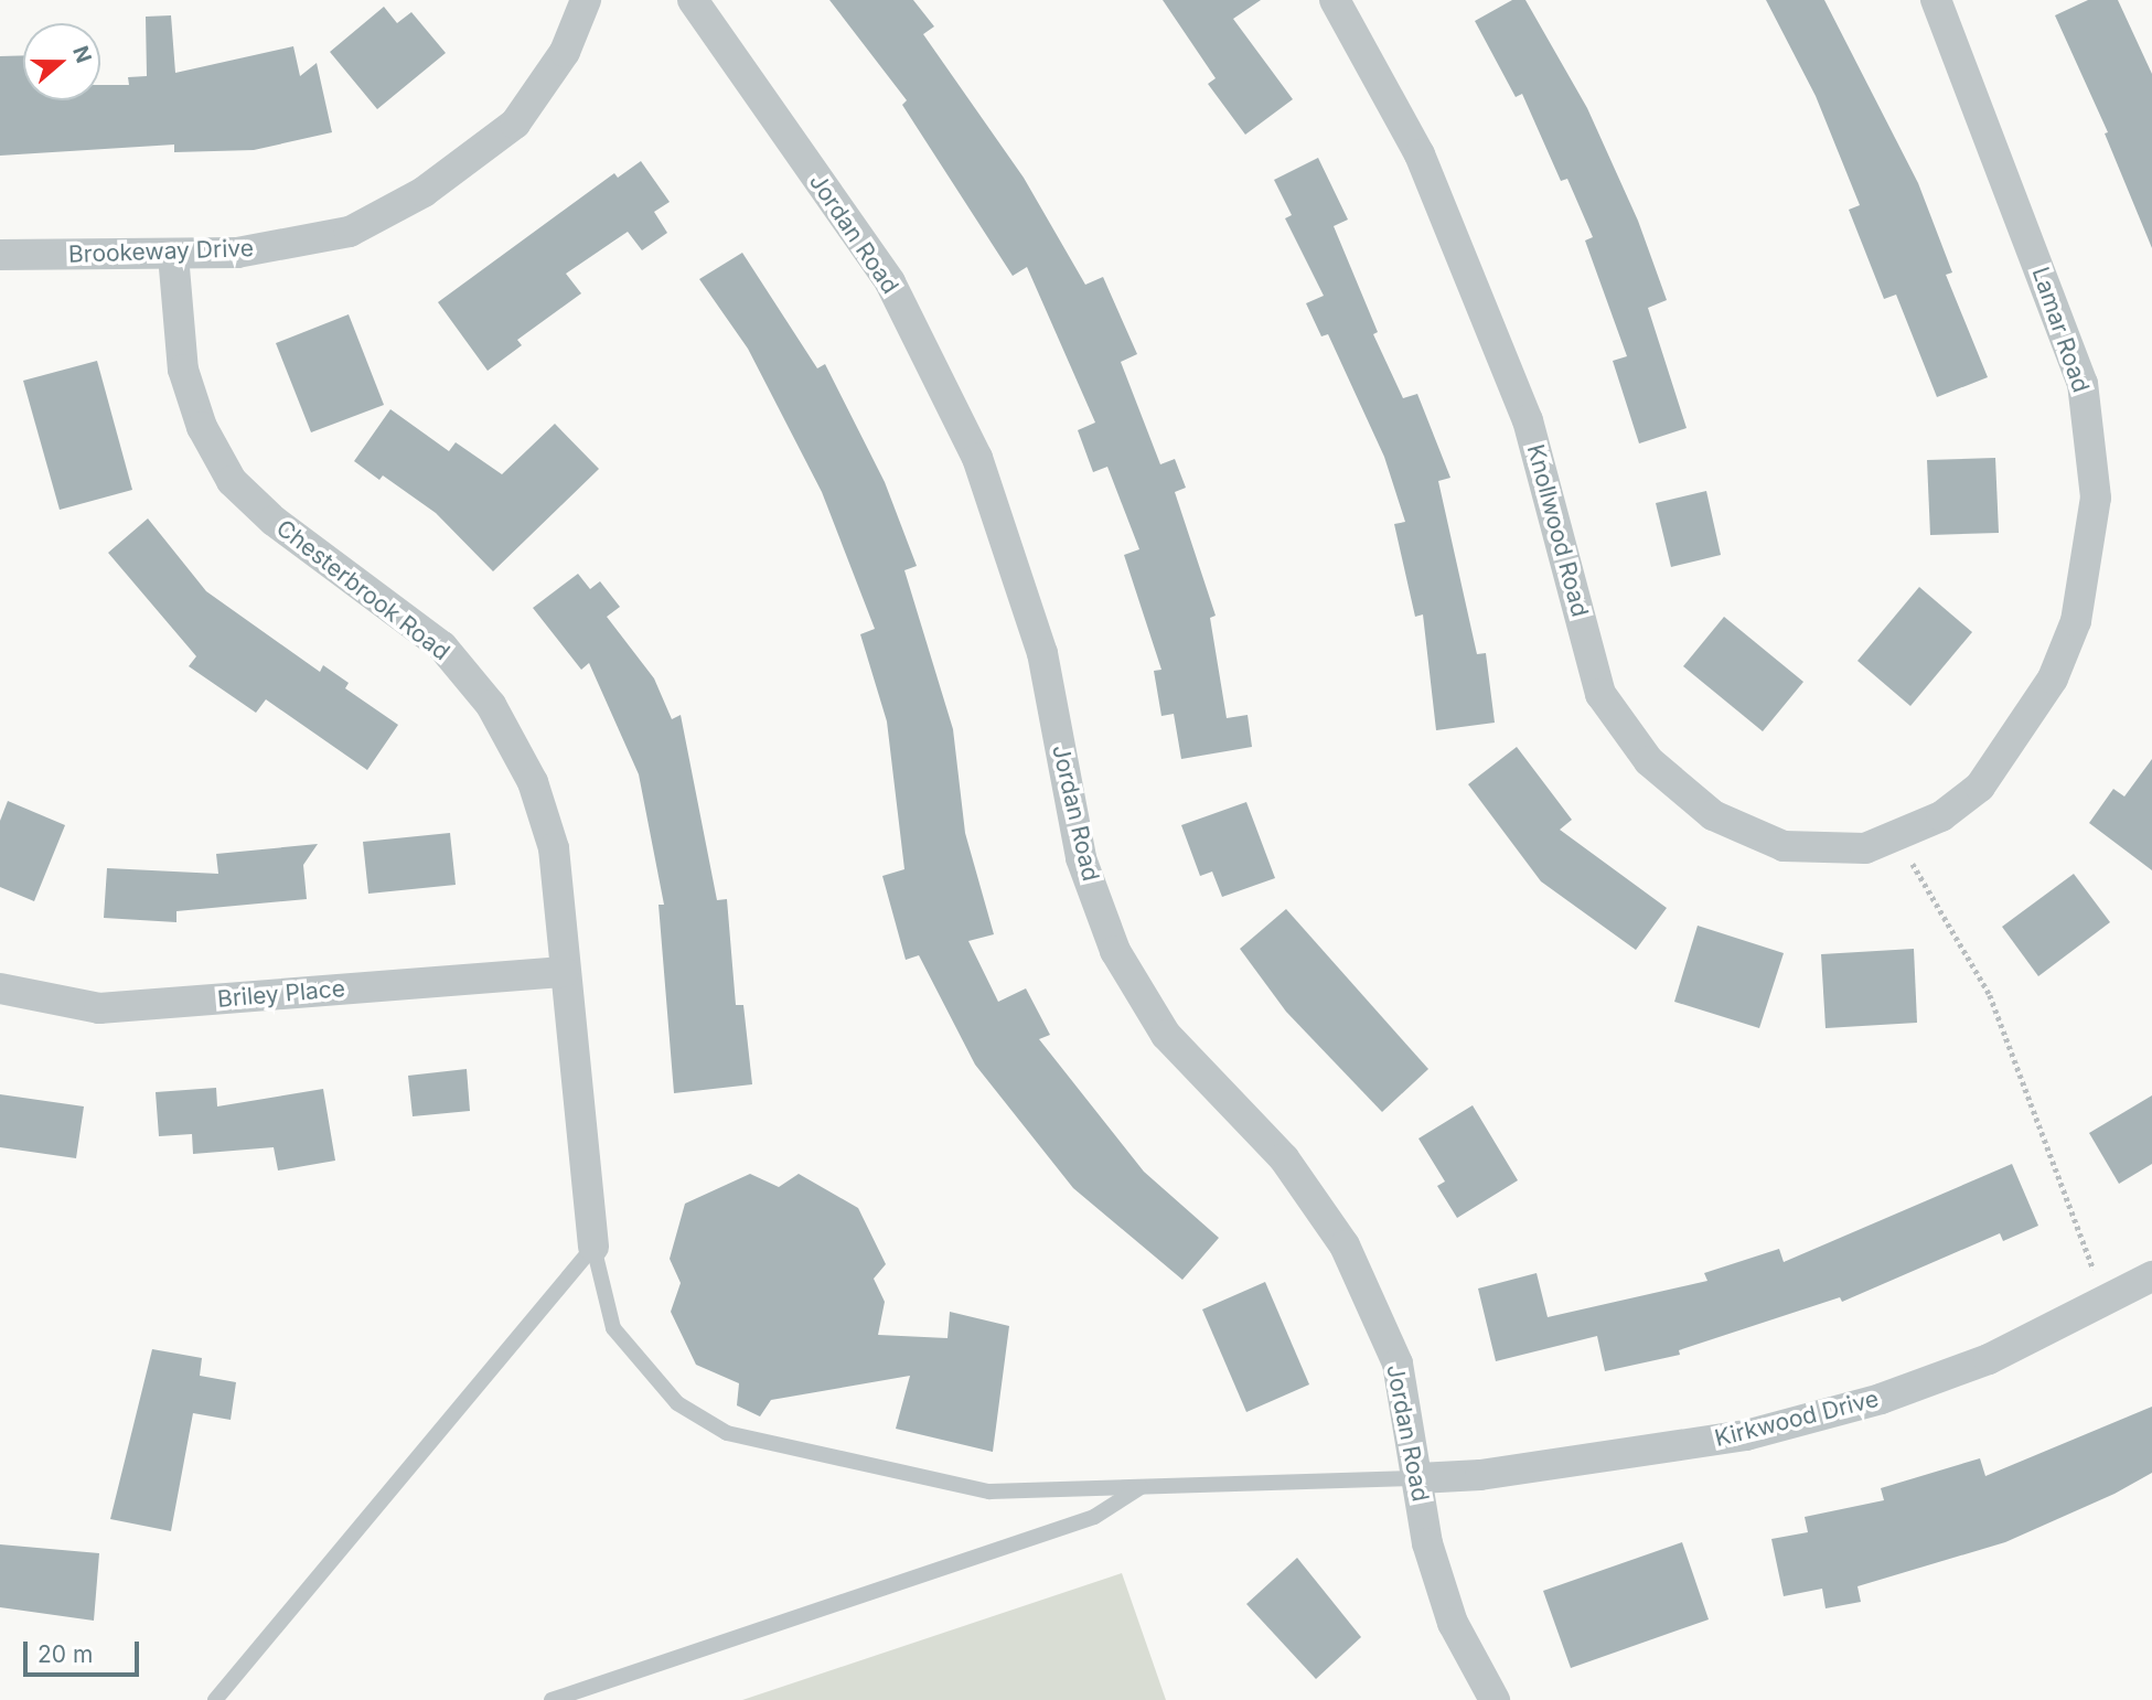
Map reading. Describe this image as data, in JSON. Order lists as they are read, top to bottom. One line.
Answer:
{"streets":{"street":["Jordan Road","Brookeway Drive","Lamar Road","Knollwood Road","Chesterbrook Road","Briley Place","Kirkwood Drive"]},"crossings":[["Jordan Road","Kirkwood Drive"],["Brookeway Drive","Chesterbrook Road"],["Lamar Road","Knollwood Road"],["Chesterbrook Road","Briley Place"]],"scale_bar":"20 m","north":"right"}
